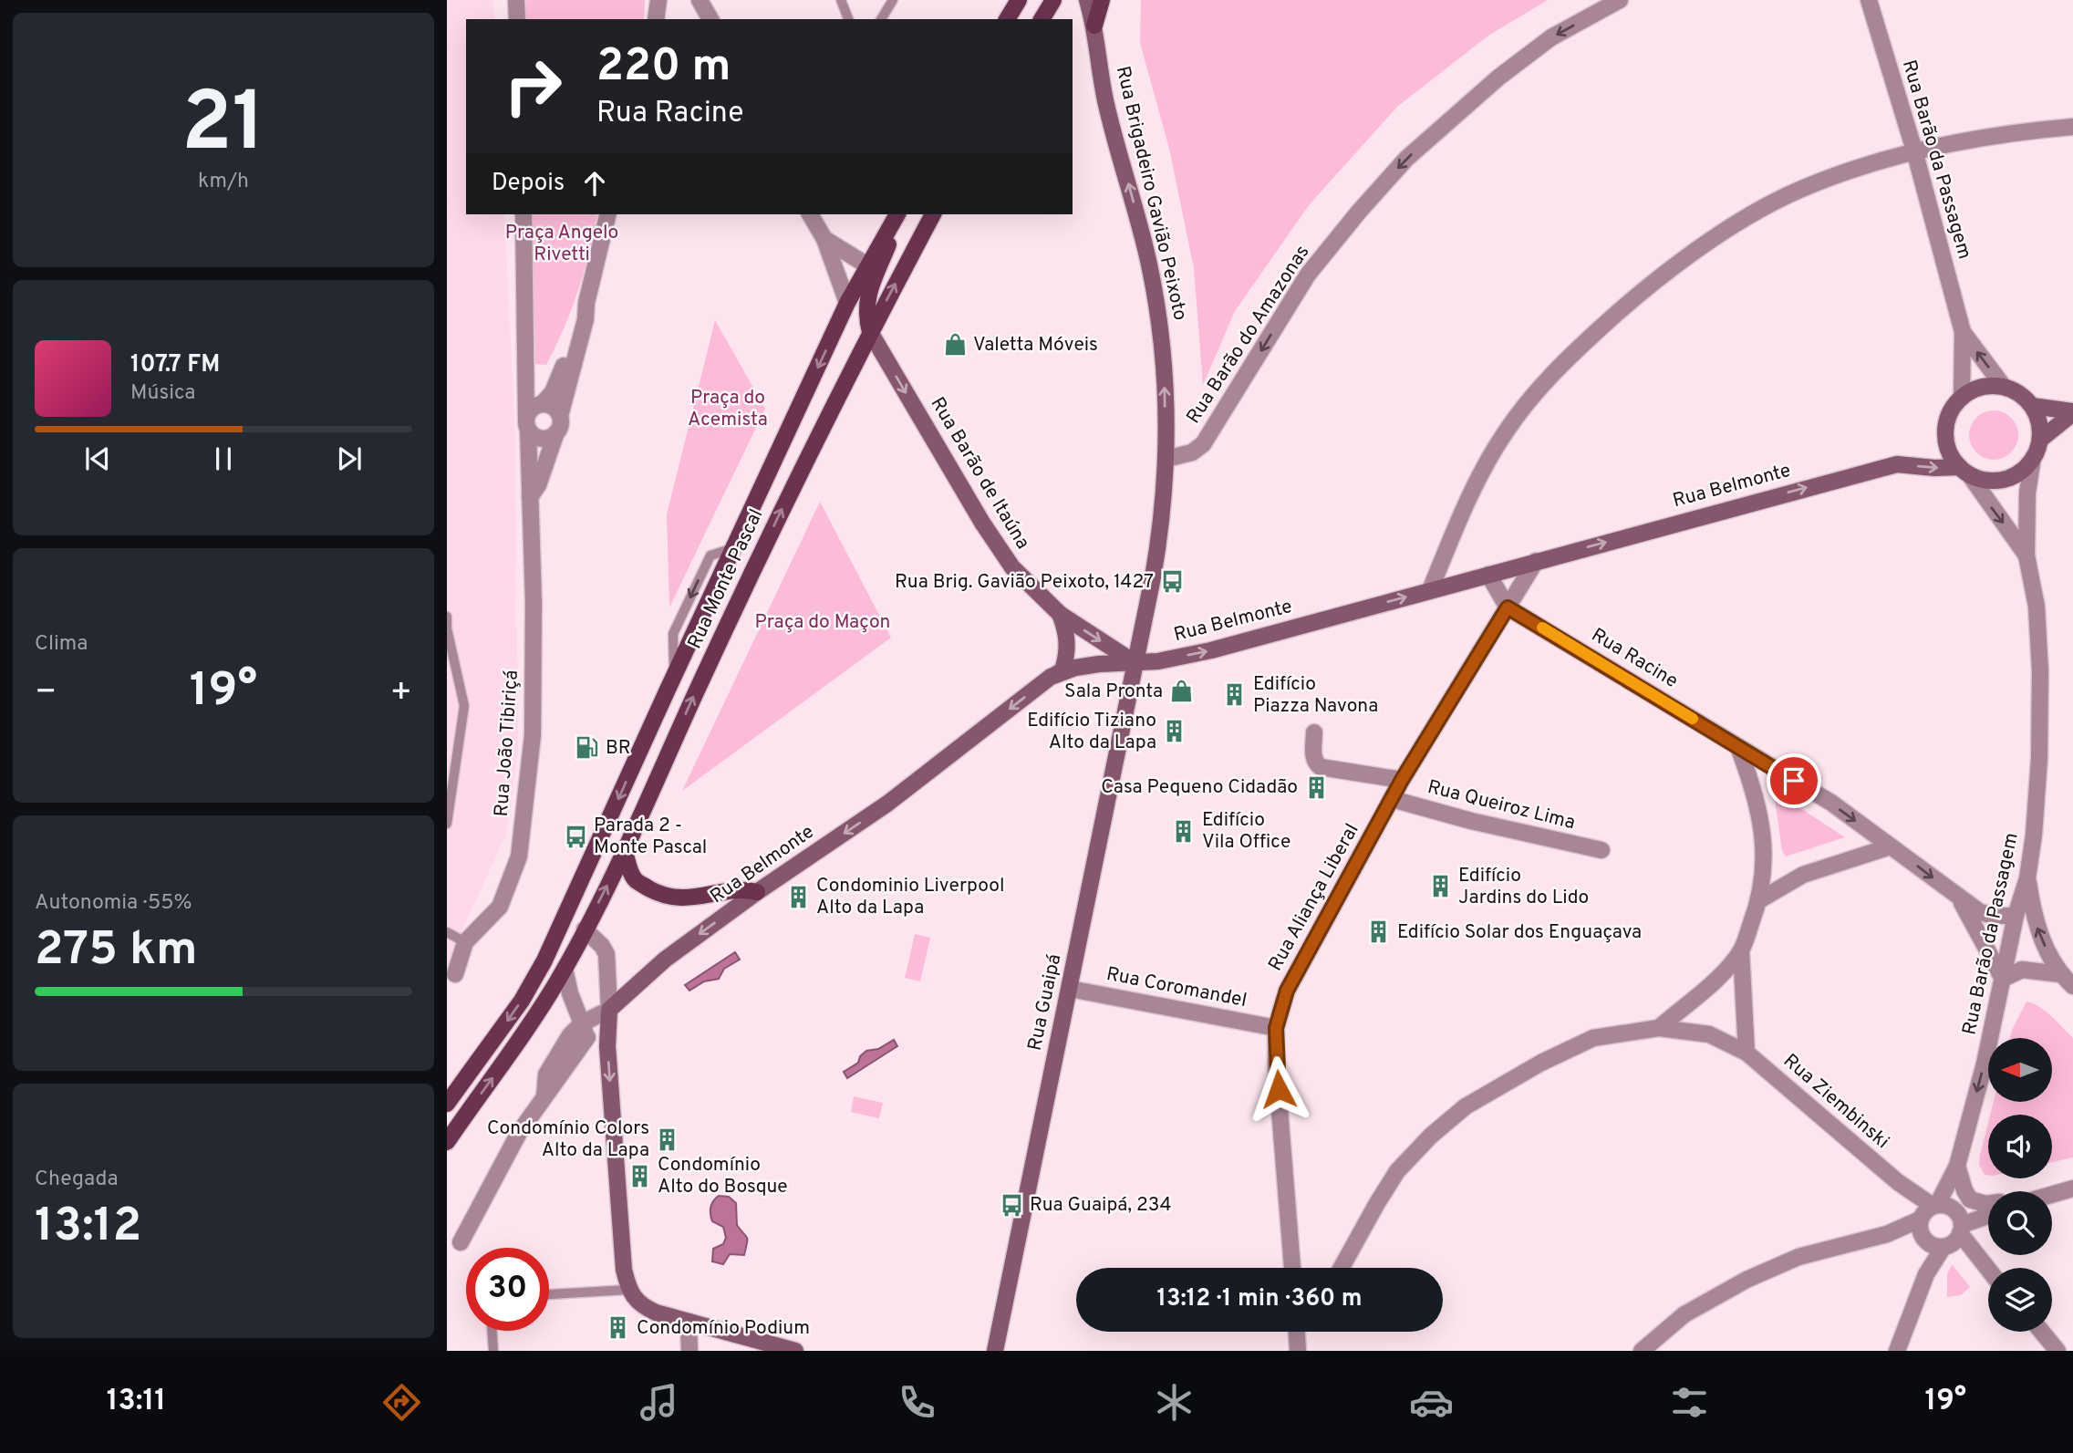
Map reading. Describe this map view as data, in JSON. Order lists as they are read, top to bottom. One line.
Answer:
{"streets":{"main road":["Rua Brigadeiro Gavião Peixoto","Rua Barão de Itaúna","Rua Belmonte","Rua Monte Pascal","Rua Guaipá"],"street":["Rua Barão da Passagem","Rua Barão do Amazonas","Rua Racine","Rua João Tibiriçá","Rua Queiroz Lima","Rua Aliança Liberal","Rua Coromandel","Rua Ziembinski"]},"crossings":[["Rua Barão da Passagem","Rua Belmonte"],["Rua Barão da Passagem","Rua Ziembinski"],["Rua Brigadeiro Gavião Peixoto","Rua Barão do Amazonas"],["Rua Brigadeiro Gavião Peixoto","Rua Barão de Itaúna"],["Rua Brigadeiro Gavião Peixoto","Rua Belmonte"],["Rua Brigadeiro Gavião Peixoto","Rua Guaipá"],["Rua Barão de Itaúna","Rua Belmonte"],["Rua Barão de Itaúna","Rua Monte Pascal"],["Rua Barão de Itaúna","Rua Guaipá"],["Rua Belmonte","Rua Aliança Liberal"],["Rua Belmonte","Rua Guaipá"],["Rua Racine","Rua Aliança Liberal"],["Rua Queiroz Lima","Rua Aliança Liberal"],["Rua Aliança Liberal","Rua Coromandel"],["Rua Coromandel","Rua Guaipá"]],"one_way":["Rua Brigadeiro Gavião Peixoto","Rua Barão do Amazonas","Rua Barão de Itaúna","Rua Racine"],"parks":["Praça Angelo Rivetti","Praça do Acemista","Praça do Maçon"],"places":{"shop":["Valetta Móveis","Sala Pronta"],"bus stop":["Rua Brig. Gavião Peixoto, 1427","Parada 2 - Monte Pascal","Rua Guaipá, 234"],"building":["Edifício Piazza Navona","Edifício Tiziano Alto da Lapa","Casa Pequeno Cidadão","Edifício Vila Office","Edifício Jardins do Lido","Condominio Liverpool Alto da Lapa","Edifício Solar dos Enguaçava","Condomínio Colors Alto da Lapa","Condomínio Alto do Bosque","Condomínio Podium"],"fuel station":["BR"]},"north":"left","page":{"tile":[["21","km/h"],"Clima",["Autonomia · 55%","275 km"],["Chegada","13:12"]],"turn":["220 m","Rua Racine"],"then":"Depois","song":["107.7 FM","Música"],"heat":["−","19°","+"],"limit":"30","trip":"13:12 · 1 min · 360 m","tabs":["13:11","19°"]}}
